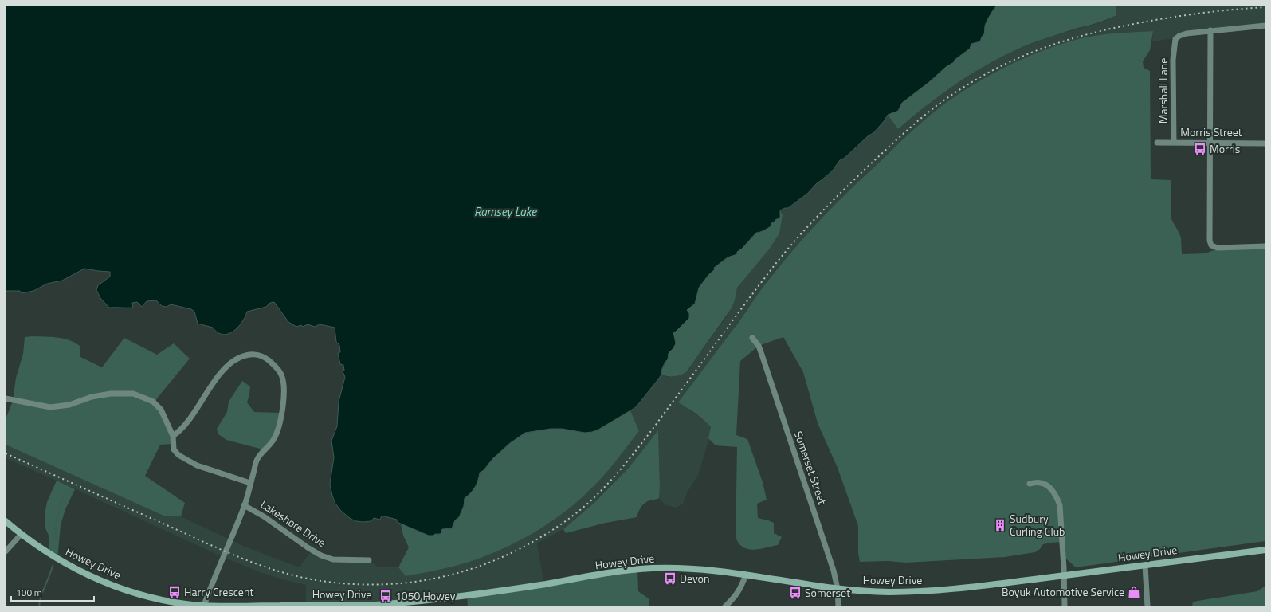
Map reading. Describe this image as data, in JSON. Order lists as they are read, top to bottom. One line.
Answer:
{"streets":{"main road":["Howey Drive"],"street":["Marshall Lane","Morris Street","Somerset Street","Lakeshore Drive"]},"crossings":[["Marshall Lane","Morris Street"],["Somerset Street","Howey Drive"]],"water":["Ramsey Lake"],"places":{"bus stop":["Morris","Devon","Harry Crescent","Somerset","1050 Howey"],"building":["Sudbury Curling Club"],"shop":["Boyuk Automotive Service"]},"scale_bar":"100 m"}
